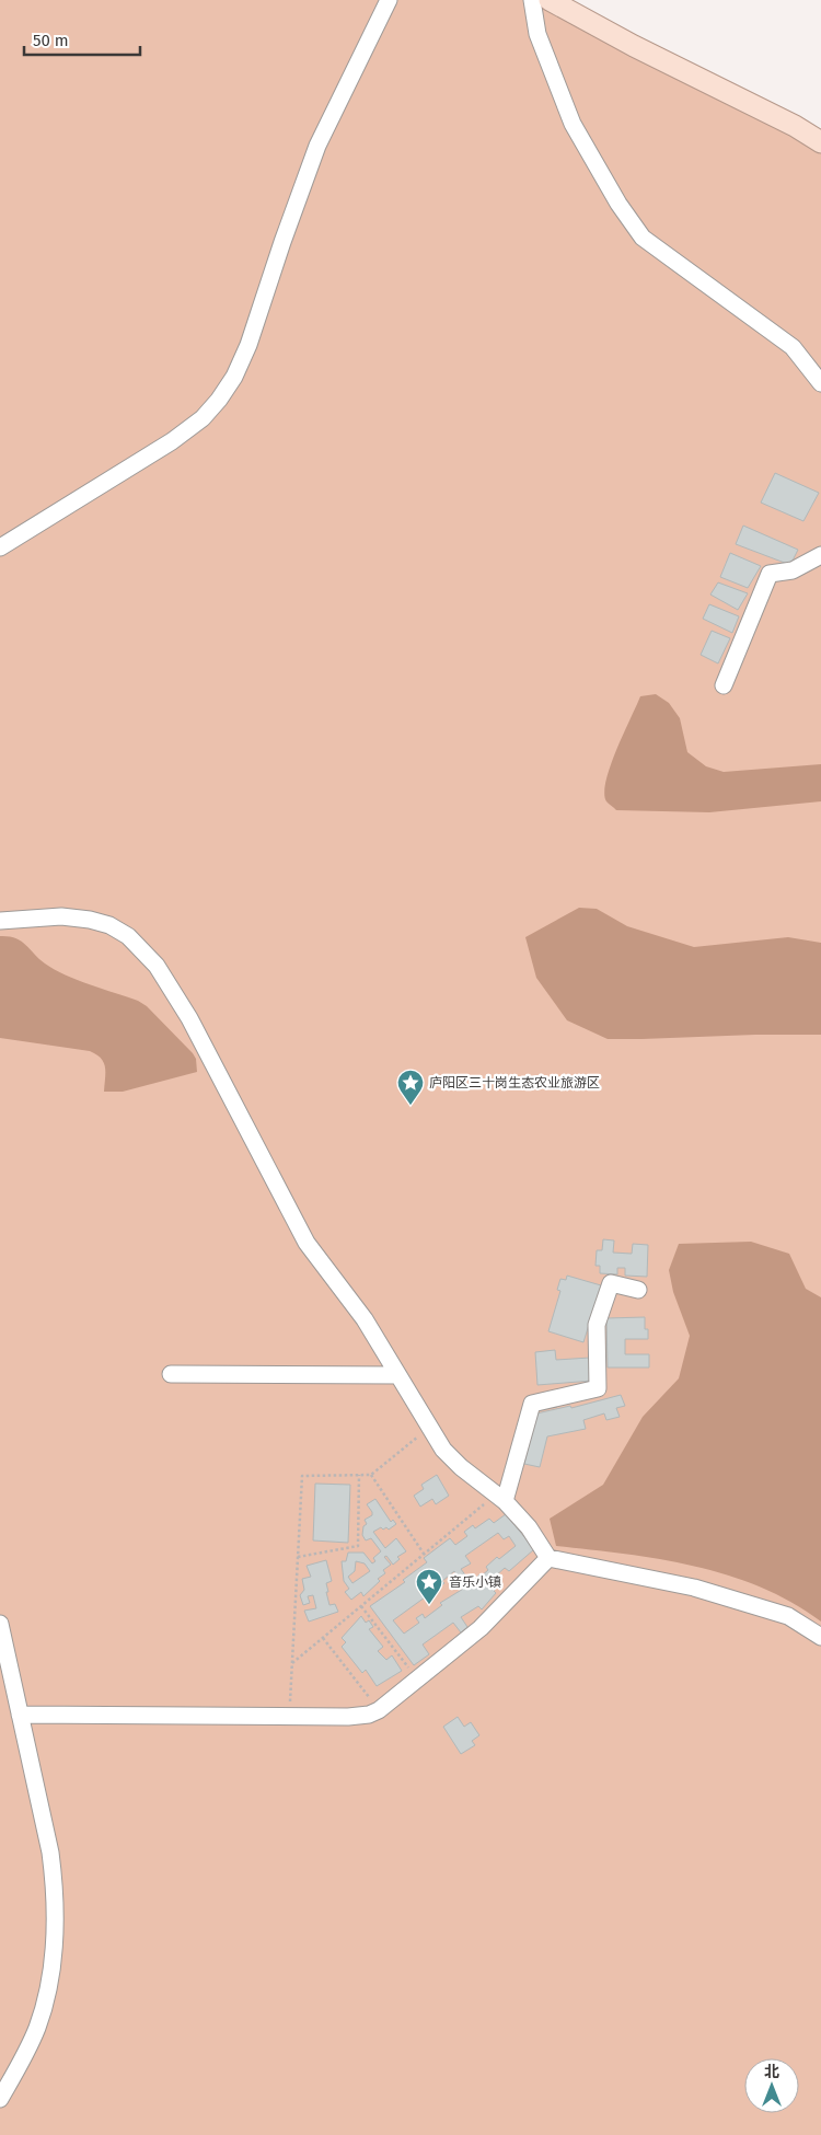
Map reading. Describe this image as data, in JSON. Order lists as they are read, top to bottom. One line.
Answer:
{"places":{"place":["庐阳区三十岗生态农业旅游区","音乐小镇"]},"scale_bar":"50 m","north":"top"}
